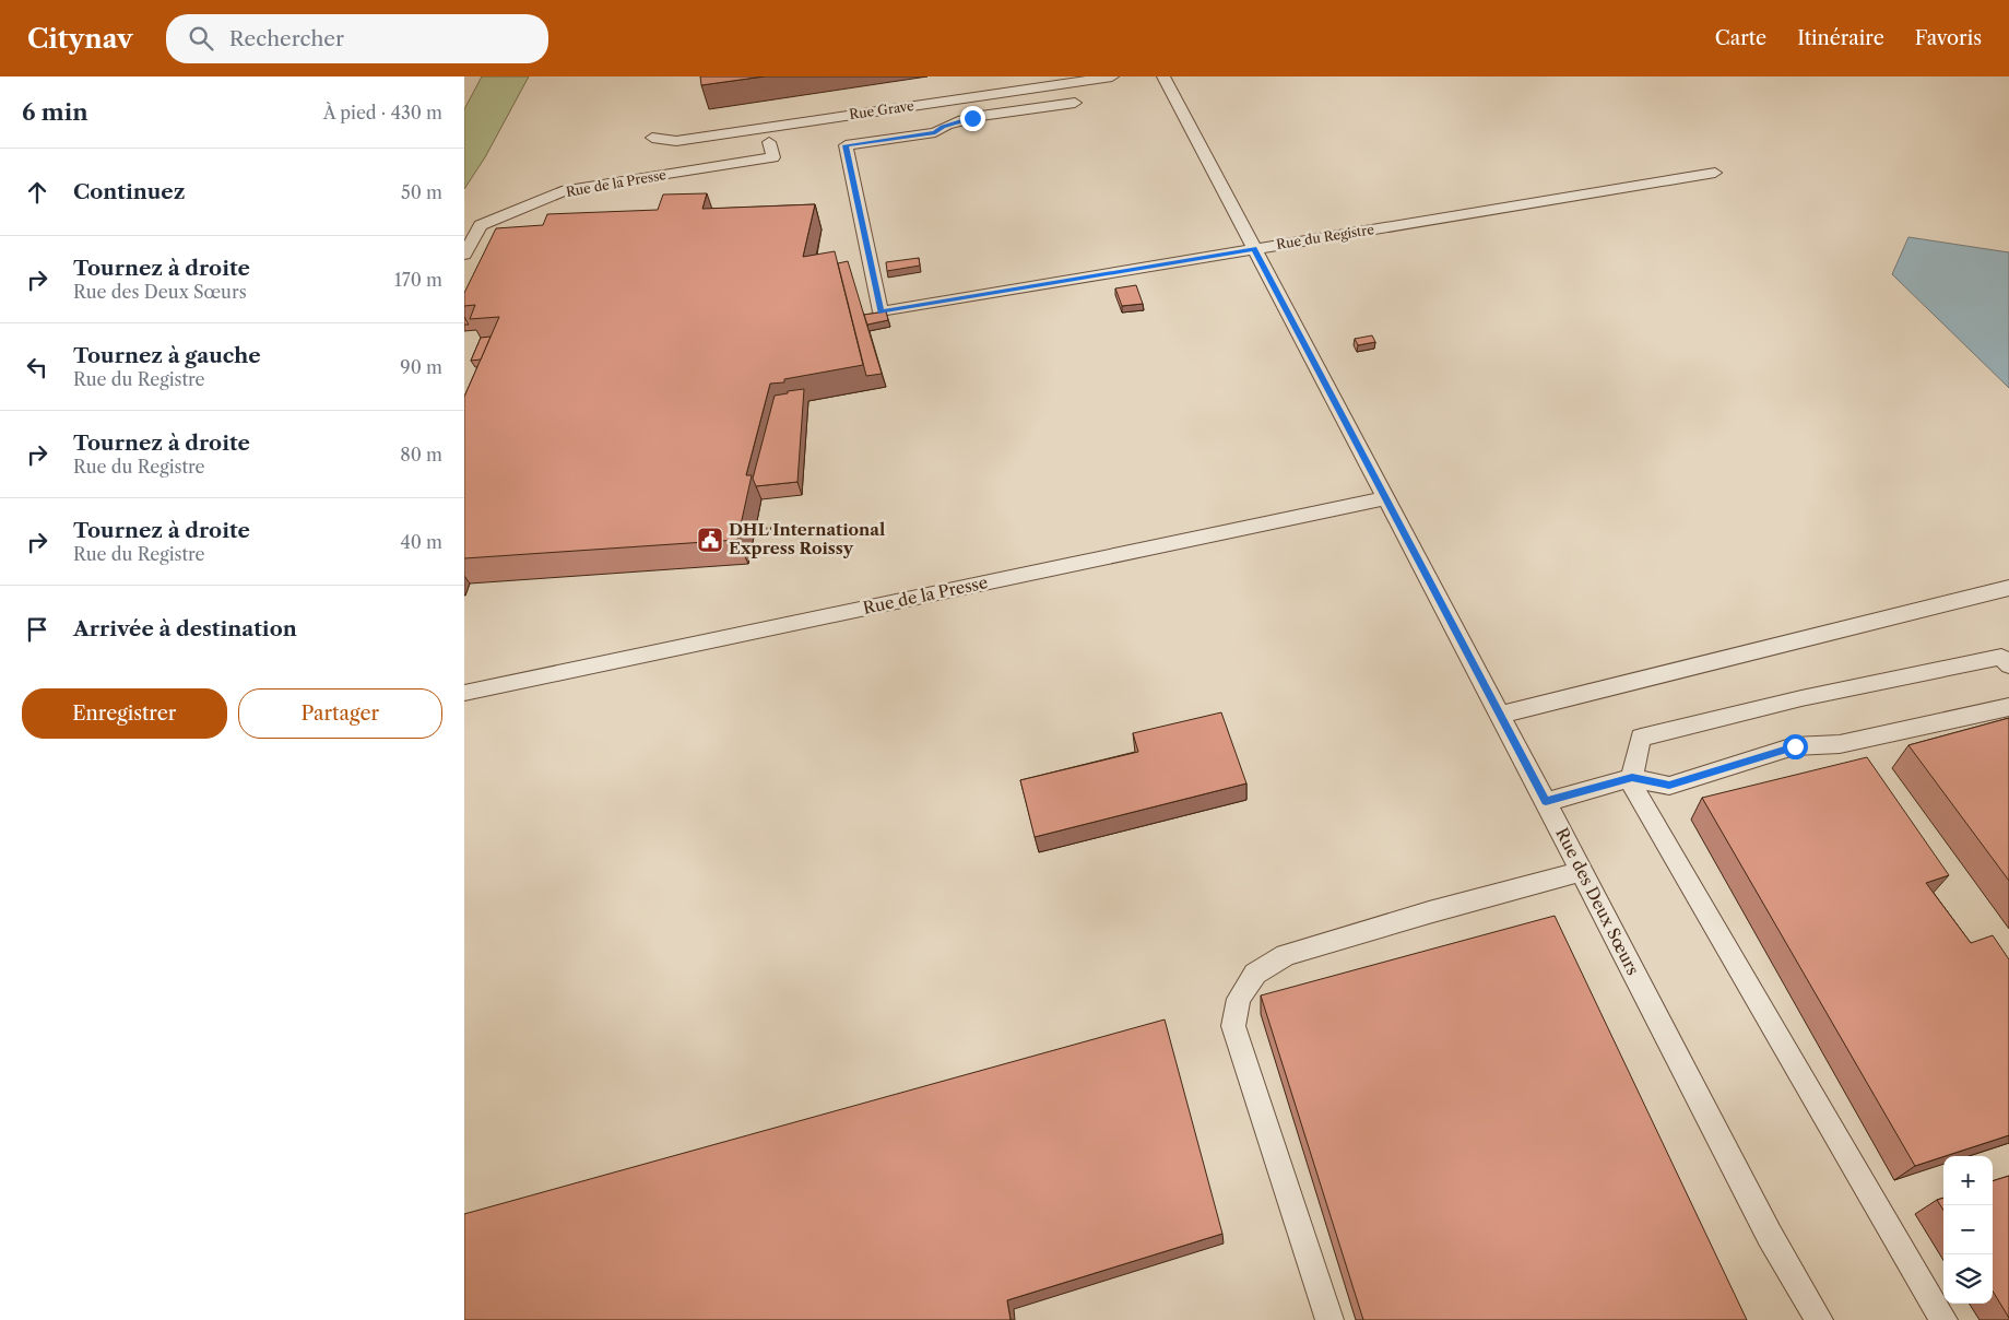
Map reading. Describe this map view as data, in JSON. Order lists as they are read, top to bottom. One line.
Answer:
{"streets":{"lane":["Rue Grave","Rue de la Presse","Rue du Registre","Rue des Deux Sœurs"]},"crossings":[["Rue de la Presse","Rue des Deux Sœurs"],["Rue du Registre","Rue des Deux Sœurs"]],"places":{"public building":["DHL International Express Roissy"]},"page":{"header":"Citynav","search":"Rechercher","nav":["Carte","Itinéraire","Favoris"],"heading":["6 min","À pied · 430 m"],"list":[["Continuez","50 m"],["Tournez à droite","Rue des Deux Sœurs","170 m"],["Tournez à gauche","Rue du Registre","90 m"],["Tournez à droite","Rue du Registre","80 m"],["Tournez à droite","Rue du Registre","40 m"],"Arrivée à destination"],"buttons":["Enregistrer","Partager"],"map_buttons":["+","−"]}}
